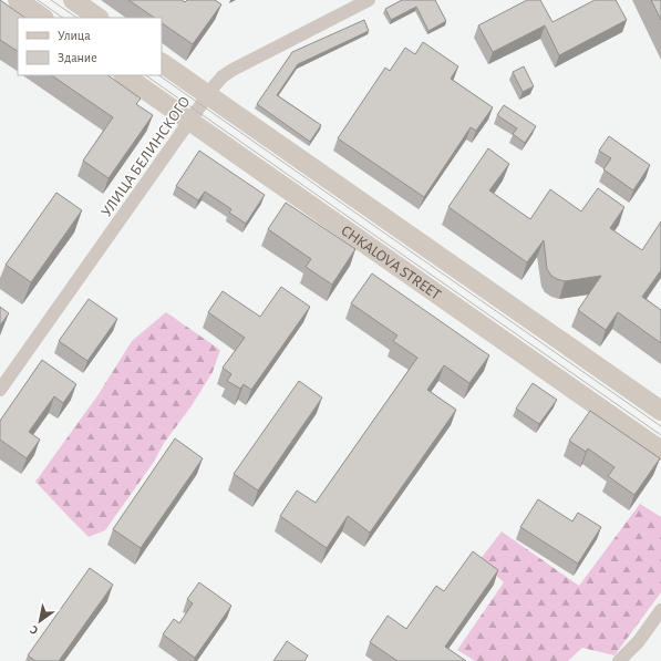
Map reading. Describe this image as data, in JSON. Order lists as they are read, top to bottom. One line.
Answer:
{"streets":{"main road":["CHKALOVA STREET"],"street":["УЛИЦА БЕЛИНСКОГО"]},"crossings":[["УЛИЦА БЕЛИНСКОГО","CHKALOVA STREET"]],"legend":["Улица","Здание"],"north":"bottom left"}
